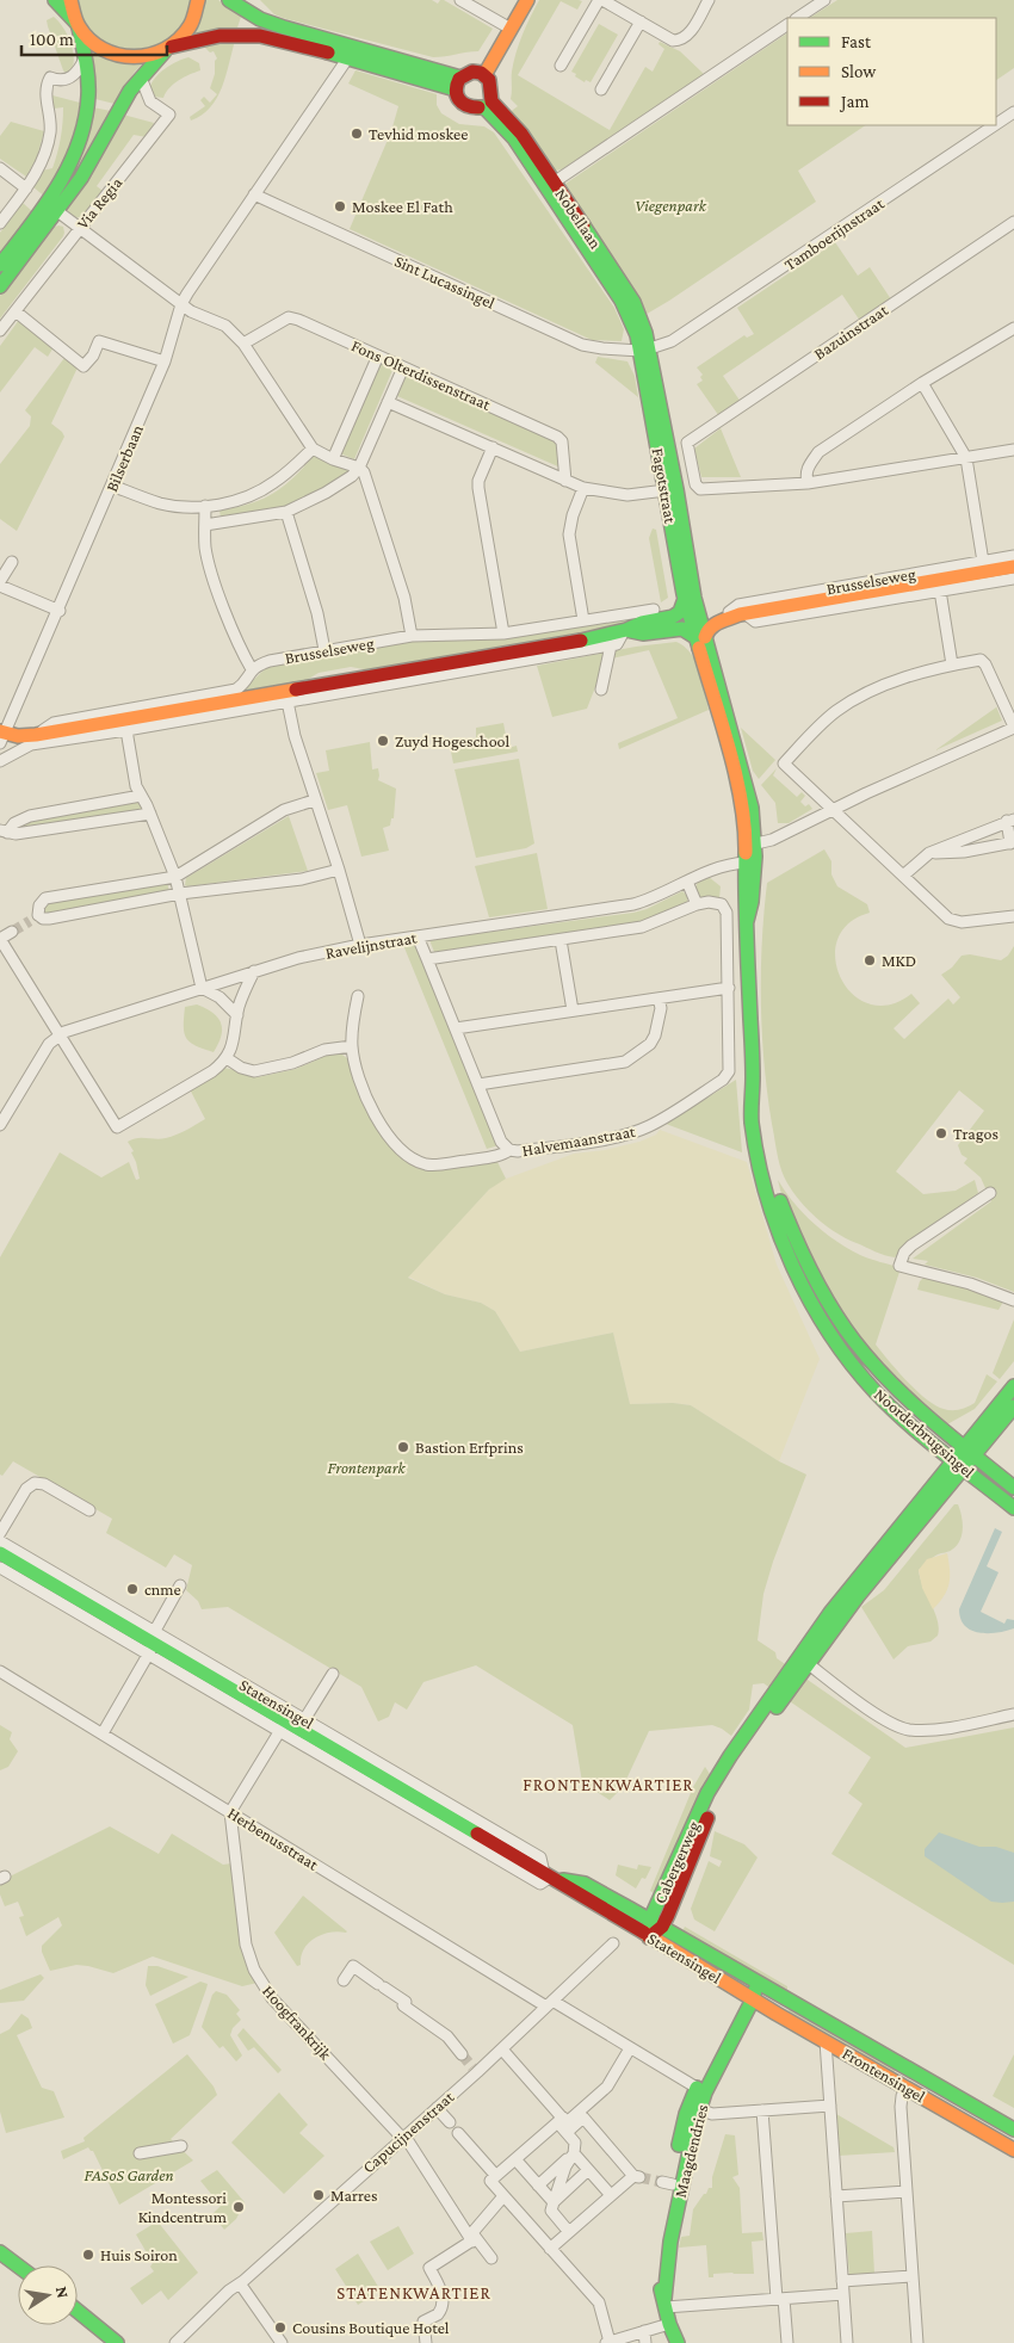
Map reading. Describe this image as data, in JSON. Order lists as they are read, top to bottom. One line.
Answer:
{"streets":{"main road":["Via Regia","Nobellaan","Fagotstraat","Brusselseweg","Noorderbrugsingel","Statensingel","Cabergerweg","Frontensingel","Maagdendries"],"street":["Tamboerijnstraat","Sint Lucassingel","Bazuinstraat","Fons Olterdissenstraat","Bilserbaan","Ravelijnstraat","Halvemaanstraat","Herbenusstraat","Hoogfrankrijk","Capucijnenstraat"]},"crossings":[["Nobellaan","Tamboerijnstraat"],["Nobellaan","Sint Lucassingel"],["Nobellaan","Fagotstraat"],["Tamboerijnstraat","Sint Lucassingel"],["Tamboerijnstraat","Fagotstraat"],["Sint Lucassingel","Bilserbaan"],["Sint Lucassingel","Fagotstraat"],["Bilserbaan","Brusselseweg"],["Fagotstraat","Brusselseweg"],["Ravelijnstraat","Halvemaanstraat"],["Ravelijnstraat","Noorderbrugsingel"],["Noorderbrugsingel","Cabergerweg"],["Statensingel","Cabergerweg"],["Statensingel","Frontensingel"],["Statensingel","Maagdendries"],["Herbenusstraat","Hoogfrankrijk"],["Herbenusstraat","Capucijnenstraat"],["Herbenusstraat","Maagdendries"],["Hoogfrankrijk","Capucijnenstraat"],["Frontensingel","Maagdendries"]],"districts":["FRONTENKWARTIER","STATENKWARTIER"],"parks":["Viegenpark","Frontenpark","FASoS Garden"],"places":["Tevhid moskee","Moskee El Fath","Zuyd Hogeschool","MKD","Tragos","Bastion Erfprins","cnme","Marres","Montessori Kindcentrum","Huis Soiron","Cousins Boutique Hotel"],"legend":["Fast","Slow","Jam"],"scale_bar":"100 m","north":"right"}
